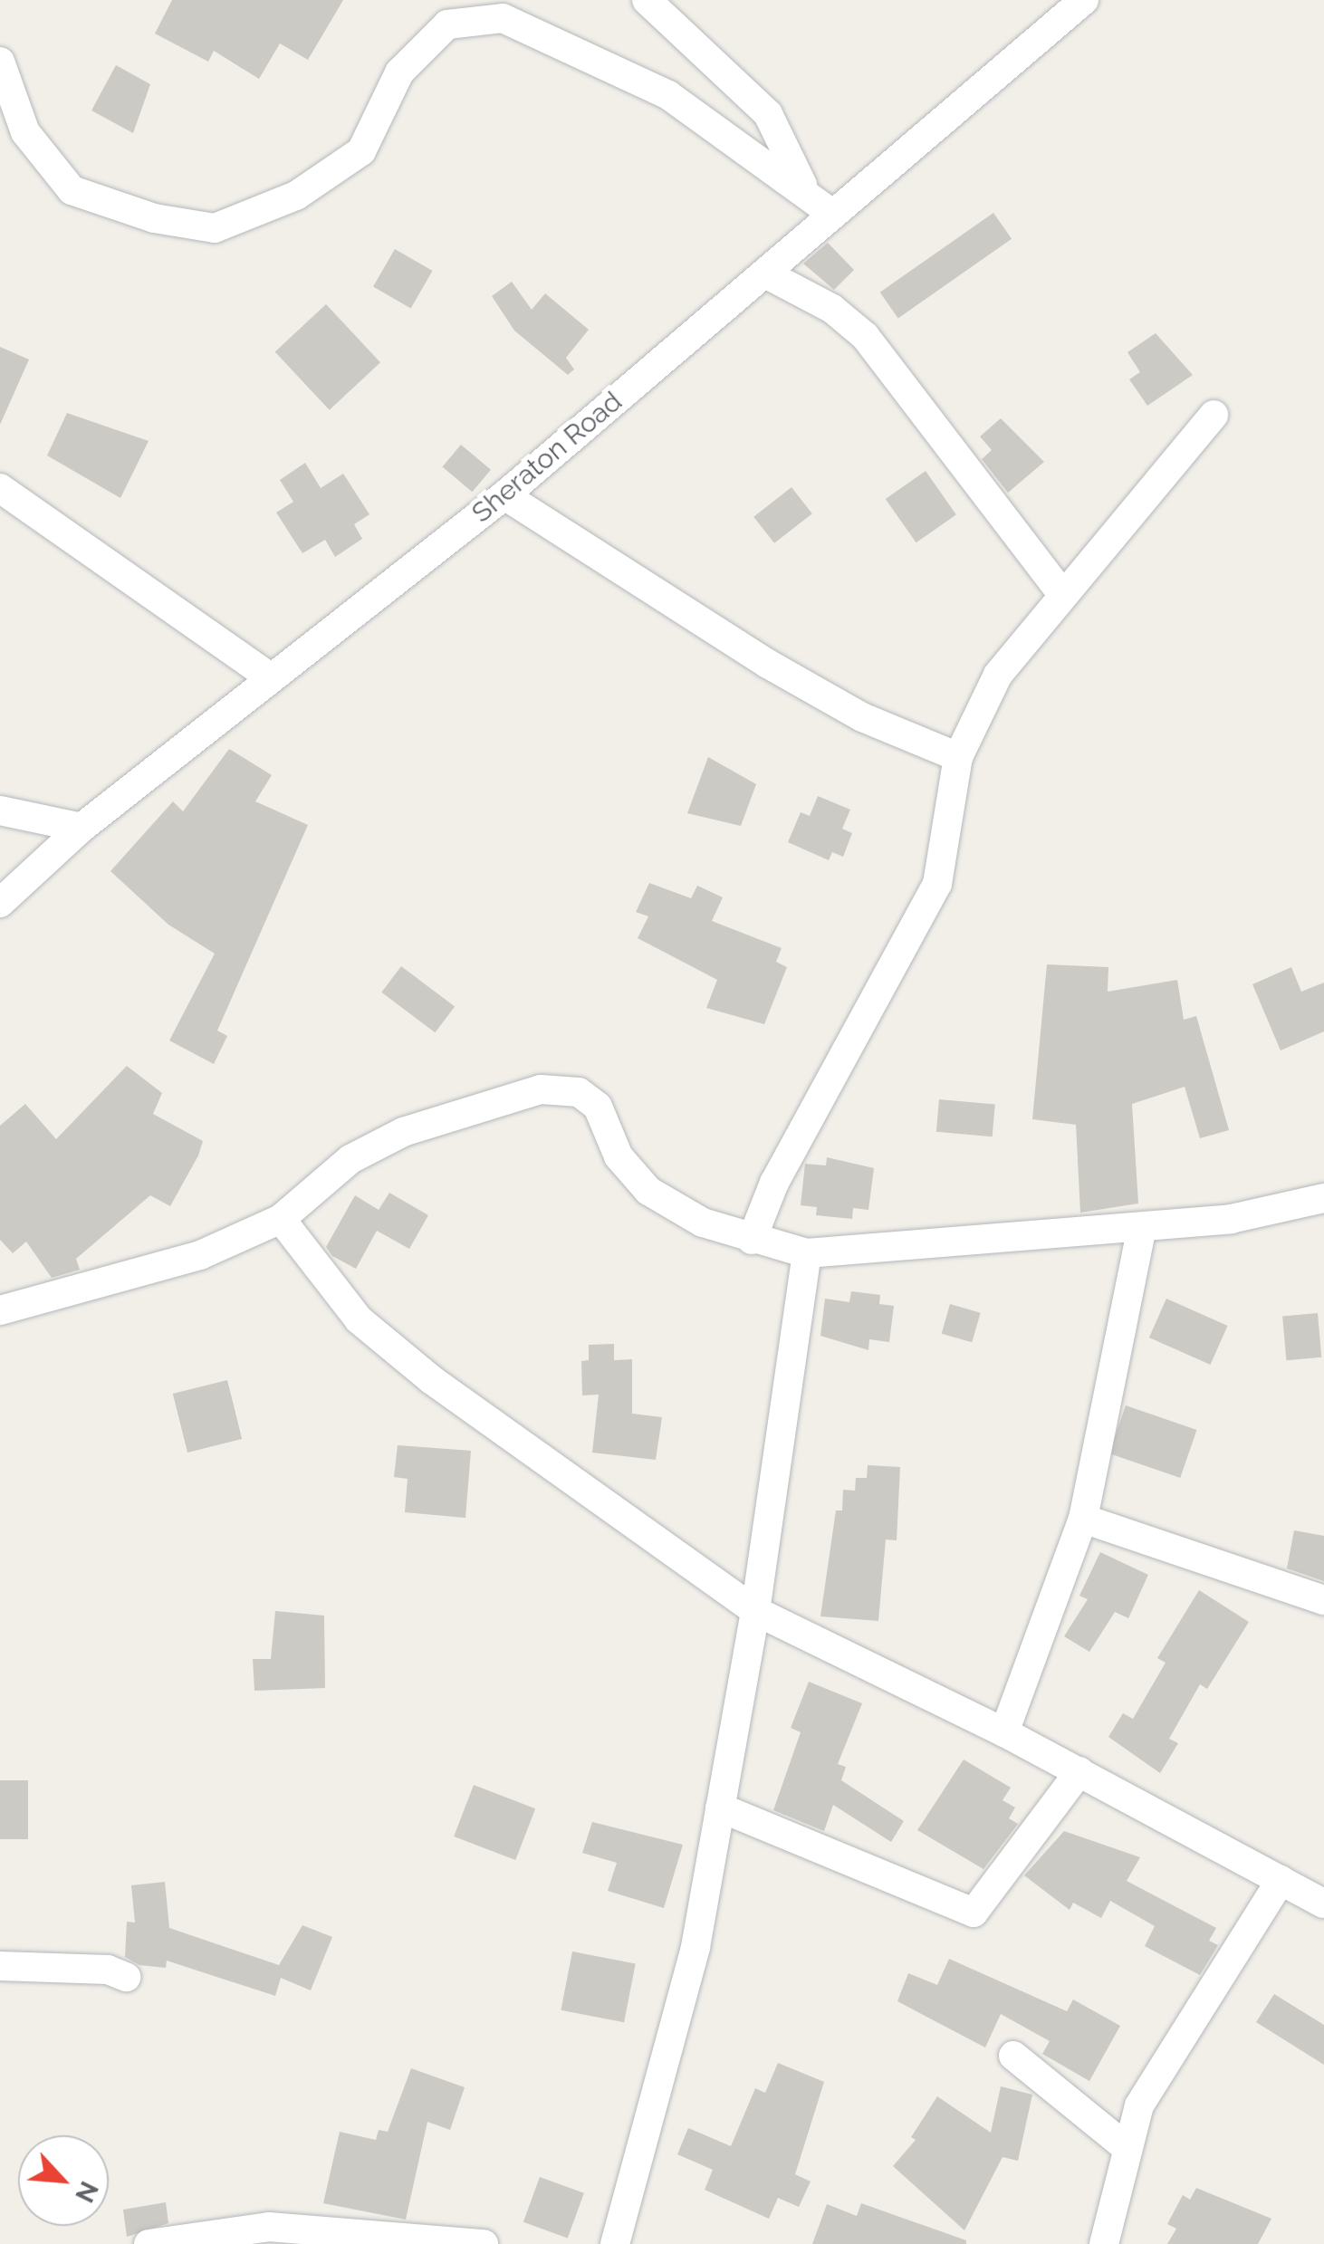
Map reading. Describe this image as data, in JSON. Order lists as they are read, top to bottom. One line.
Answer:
{"streets":{"street":["Sheraton Road"]},"north":"bottom right"}
